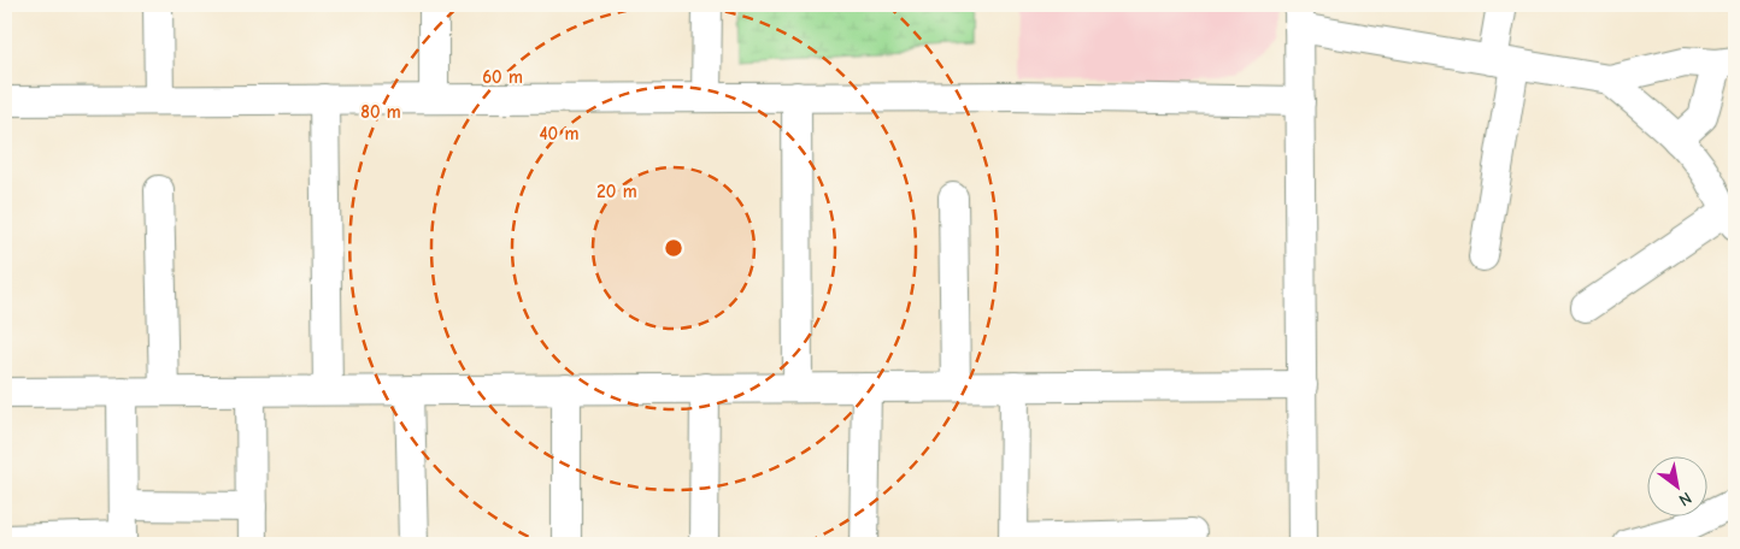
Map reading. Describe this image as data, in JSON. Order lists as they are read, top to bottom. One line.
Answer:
{"north":"bottom right","rings":["60 m","80 m","40 m","20 m"]}
